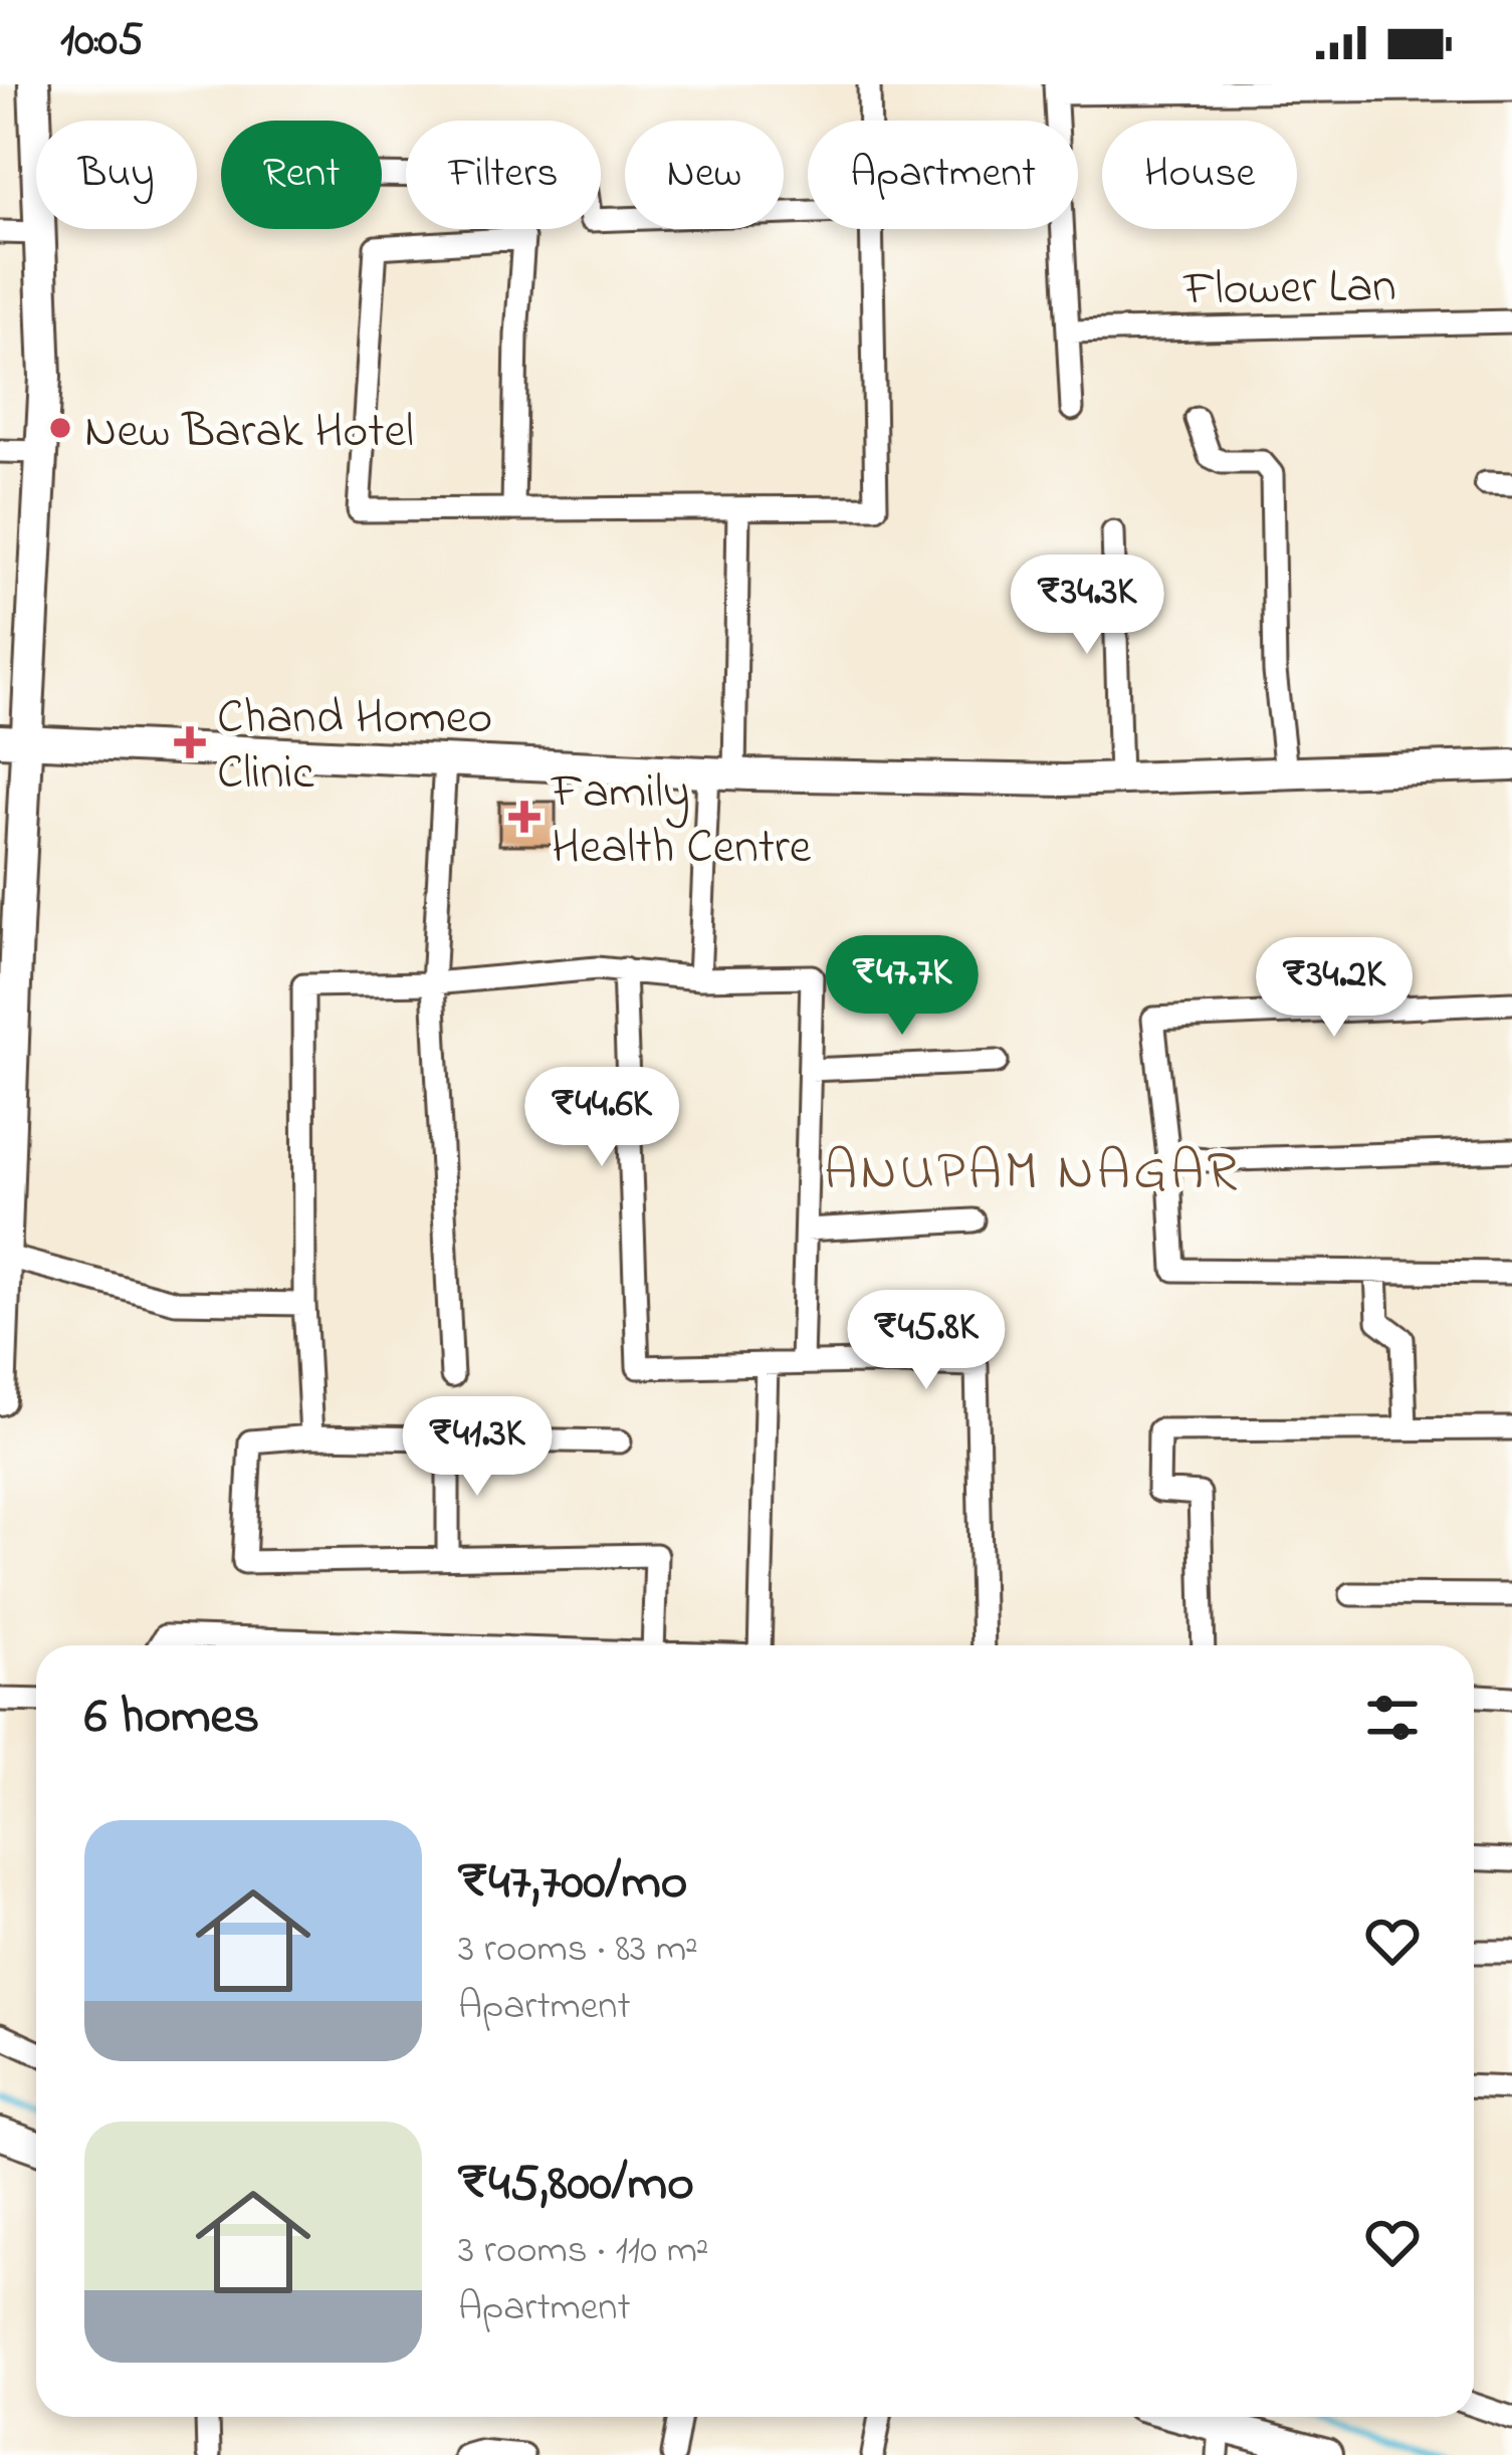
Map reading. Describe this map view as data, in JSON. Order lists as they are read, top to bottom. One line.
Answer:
{"streets":{"street":["Flower Lan"]},"districts":["ANUPAM NAGAR"],"places":{"other":["New Barak Hotel"],"health":["Chand Homeo Clinic","Family Health Centre"]},"page":{"status":"10:05","chip":["Buy","Rent","Filters","New","Apartment","House"],"price":["₹34.3K","₹47.7K","₹34.2K","₹44.6K","₹45.8K","₹41.3K"],"heading":"6 homes","list":[{"name":"₹47,700/mo","note":"3 rooms · 83 m² · Apartment"},{"name":"₹45,800/mo","note":"3 rooms · 110 m² · Apartment"}]}}
